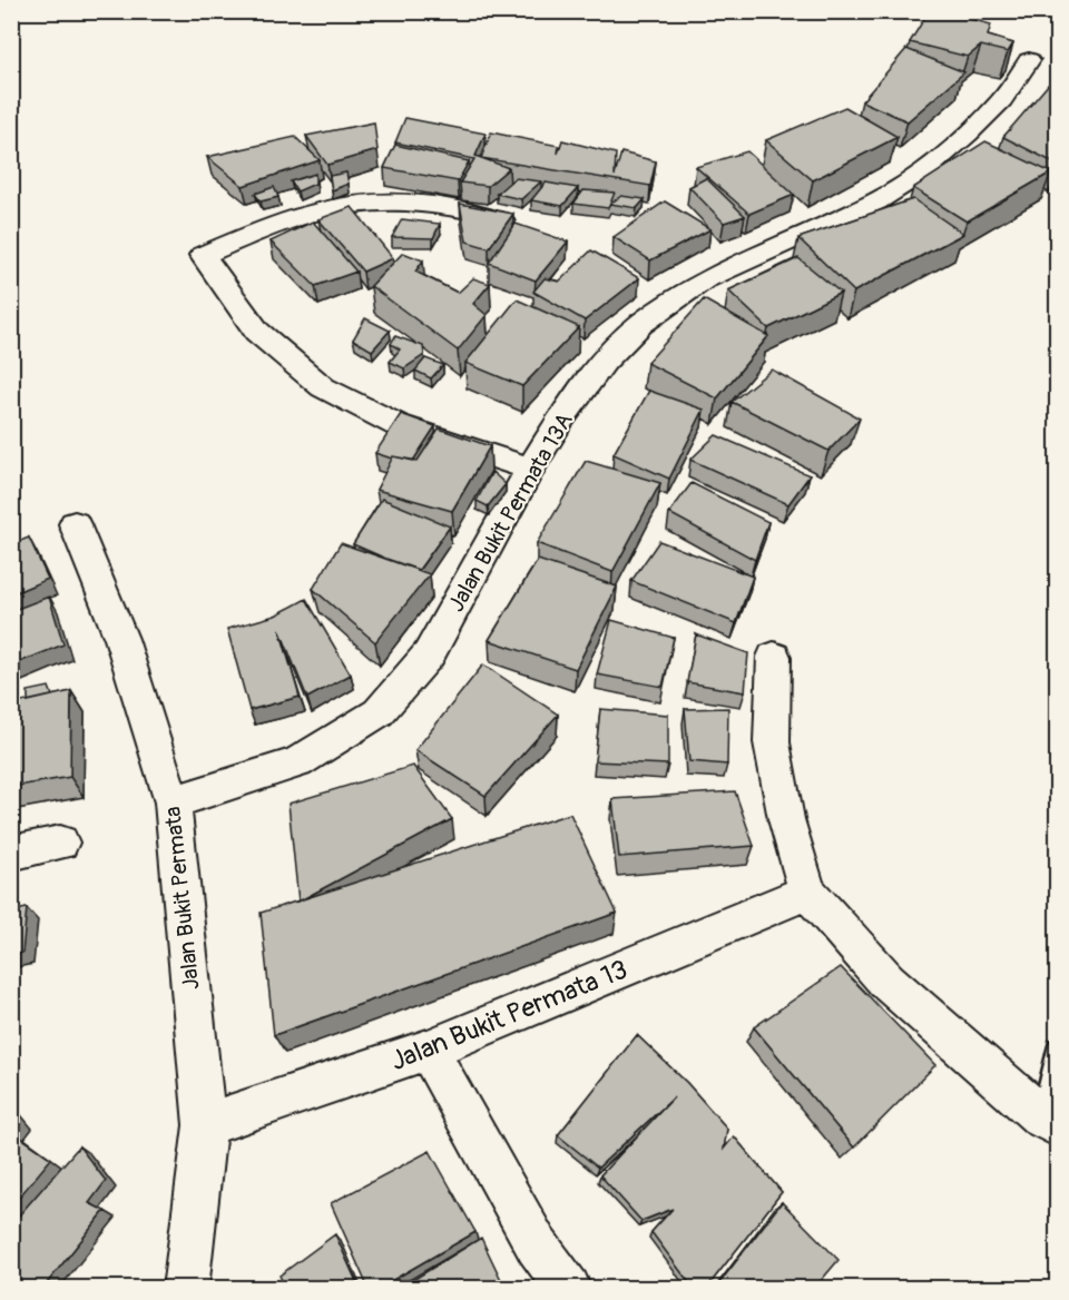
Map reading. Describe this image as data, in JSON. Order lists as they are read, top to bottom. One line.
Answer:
{"streets":{"street":["Jalan Bukit Permata 13A","Jalan Bukit Permata","Jalan Bukit Permata 13"]},"crossings":[["Jalan Bukit Permata 13A","Jalan Bukit Permata"],["Jalan Bukit Permata","Jalan Bukit Permata 13"]]}
